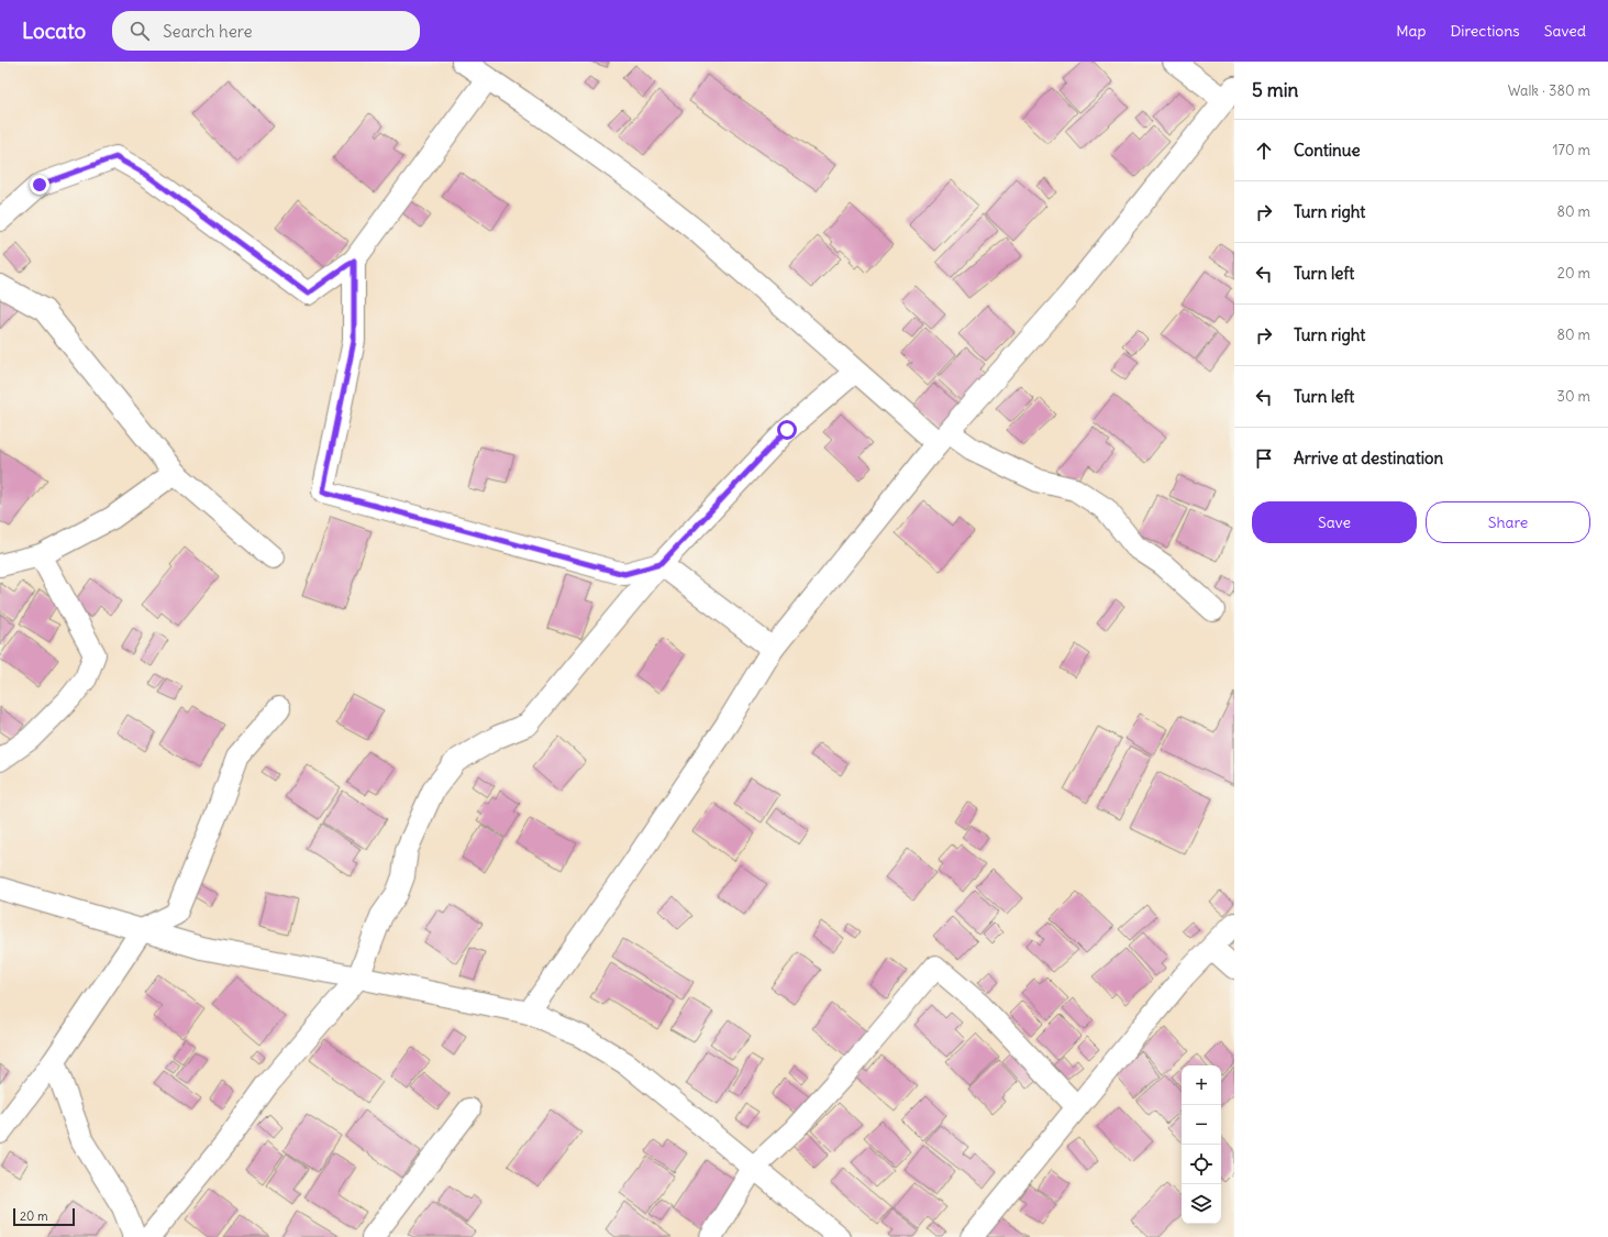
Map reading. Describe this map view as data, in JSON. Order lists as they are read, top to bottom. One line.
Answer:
{"scale_bar":"20 m","page":{"header":"Locato","search":"Search here","nav":["Map","Directions","Saved"],"heading":["5 min","Walk · 380 m"],"list":[["Continue","170 m"],["Turn right","80 m"],["Turn left","20 m"],["Turn right","80 m"],["Turn left","30 m"],"Arrive at destination"],"buttons":["Save","Share"],"map_buttons":["+","−"],"scale":"20 m"}}
